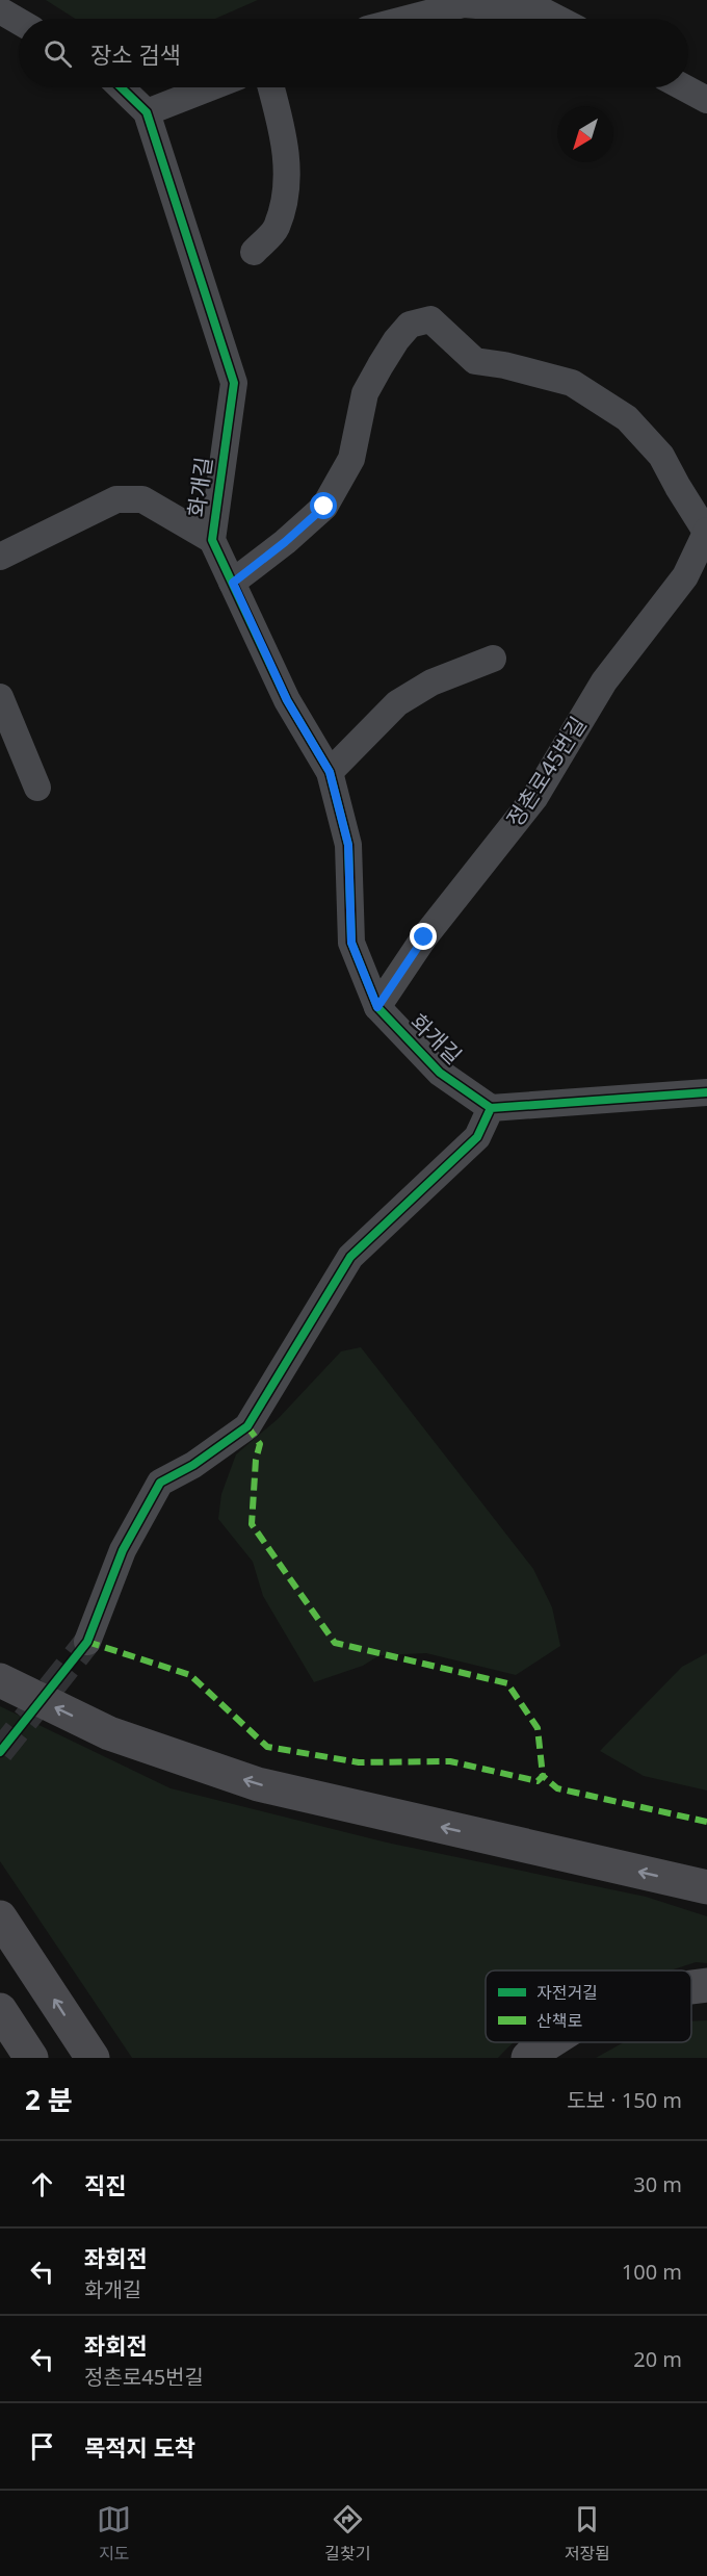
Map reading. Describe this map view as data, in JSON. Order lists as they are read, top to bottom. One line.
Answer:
{"streets":{"street":["화개길","정촌로45번길"]},"crossings":[["화개길","정촌로45번길"]],"legend":["자전거길","산책로"],"north":"bottom left","page":{"search":"장소 검색","heading":["2 분","도보 · 150 m"],"list":[["직진","30 m"],["좌회전","화개길","100 m"],["좌회전","정촌로45번길","20 m"],"목적지 도착"],"nav":["지도","길찾기","저장됨"]}}
